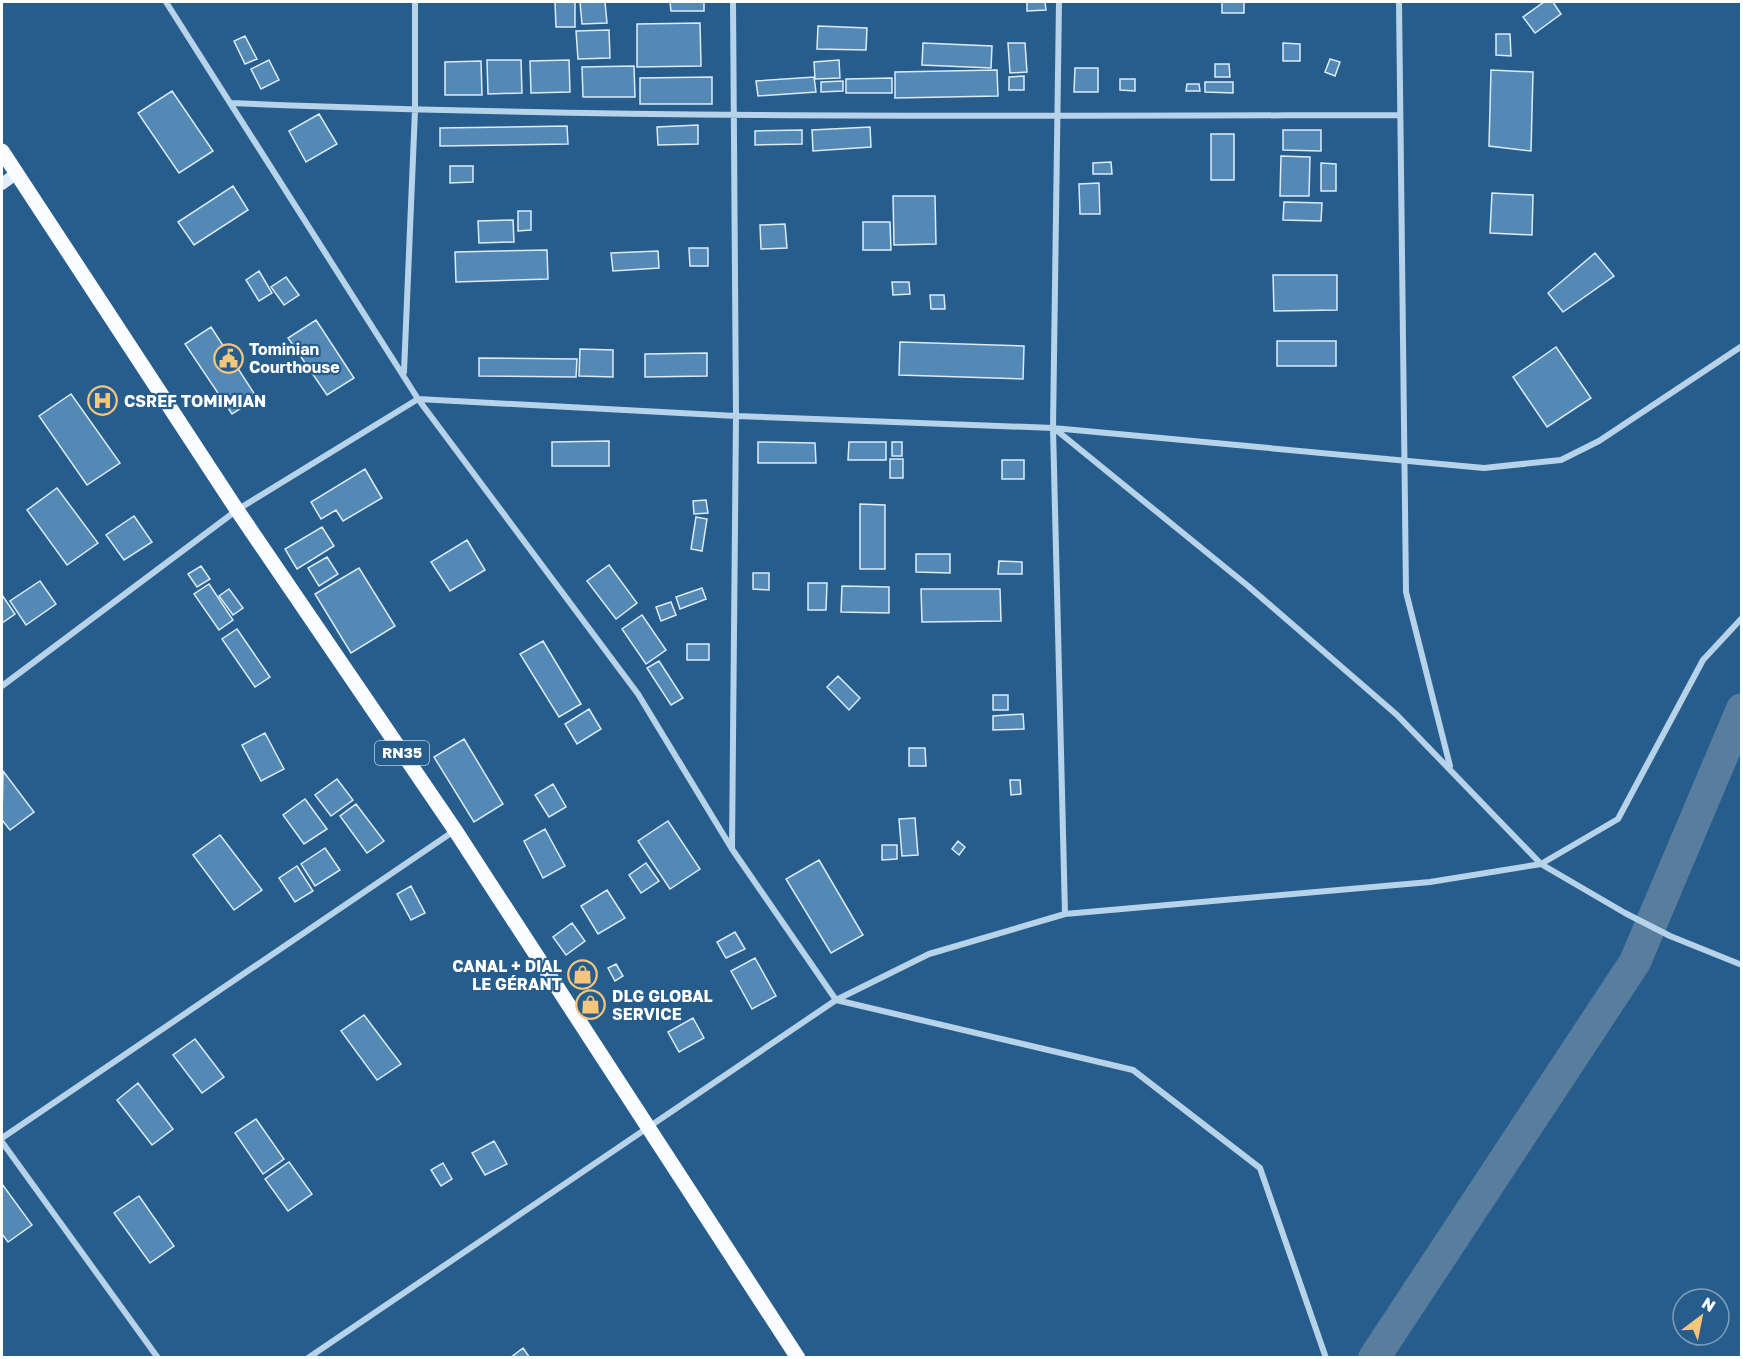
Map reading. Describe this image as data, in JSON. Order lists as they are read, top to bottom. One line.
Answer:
{"streets":{"main road":["RN35"]},"places":{"public building":["Tominian Courthouse"],"hospital":["CSREF TOMIMIAN"],"shop":["CANAL + DIAL LE GÉRANT","DLG GLOBAL SERVICE"]},"north":"top right"}
